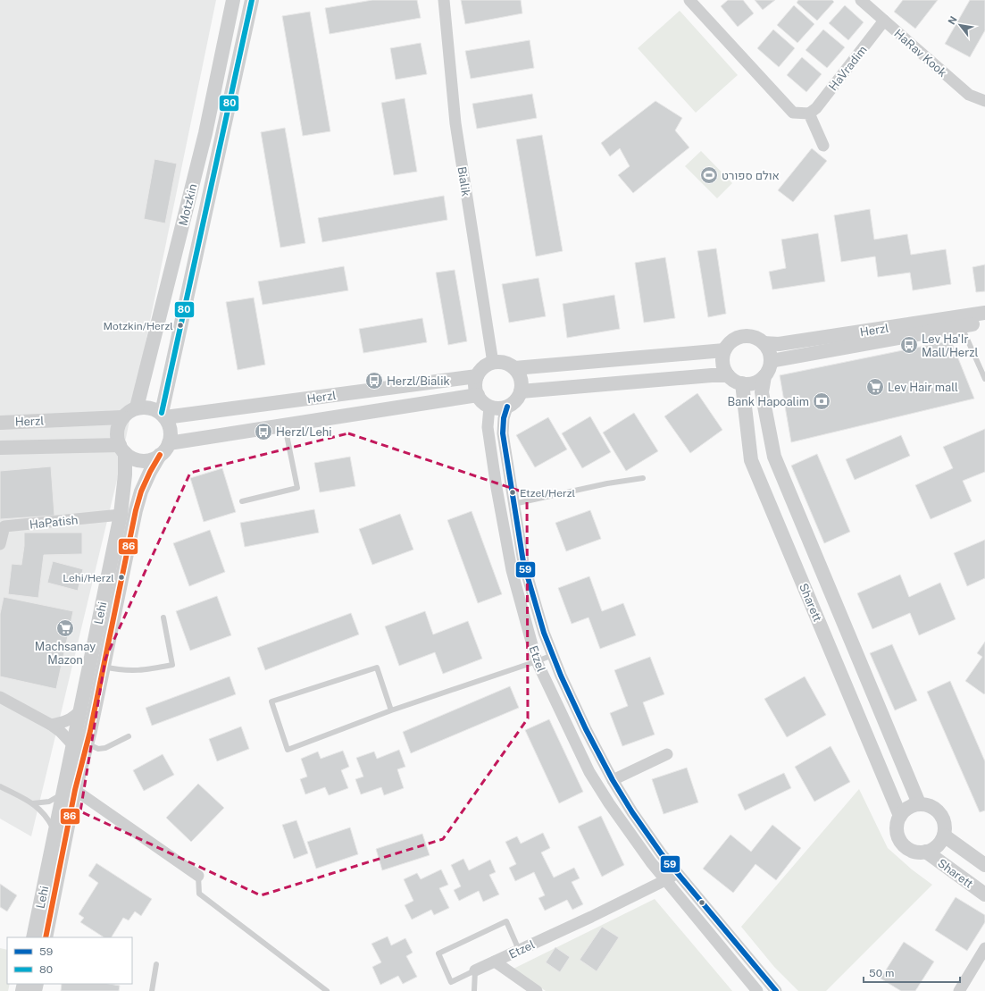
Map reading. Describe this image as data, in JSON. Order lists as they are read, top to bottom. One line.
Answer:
{"streets":{"street":["HaRav Kook","HaVradim","Bialik","Motzkin","Herzl","HaPatish","Sharett","Lehi","Etzel"]},"crossings":[["HaRav Kook","HaVradim"],["Bialik","Herzl"],["Bialik","Etzel"],["Motzkin","Herzl"],["Motzkin","Lehi"],["Herzl","Sharett"],["Herzl","Lehi"],["Herzl","Etzel"],["HaPatish","Lehi"]],"places":{"sports":["אולם ספורט"],"other":["Motzkin/Herzl","Etzel/Herzl","Lehi/Herzl"],"bus stop":["Lev Ha'Ir Mall/Herzl","Herzl/Bialik","Herzl/Lehi"],"supermarket":["Lev Hair mall","Machsanay Mazon"],"bank":["Bank Hapoalim"]},"lines":["transit line 80","transit line 59","transit line 86"],"legend":["59","80"],"scale_bar":"50 m","north":"top left"}
